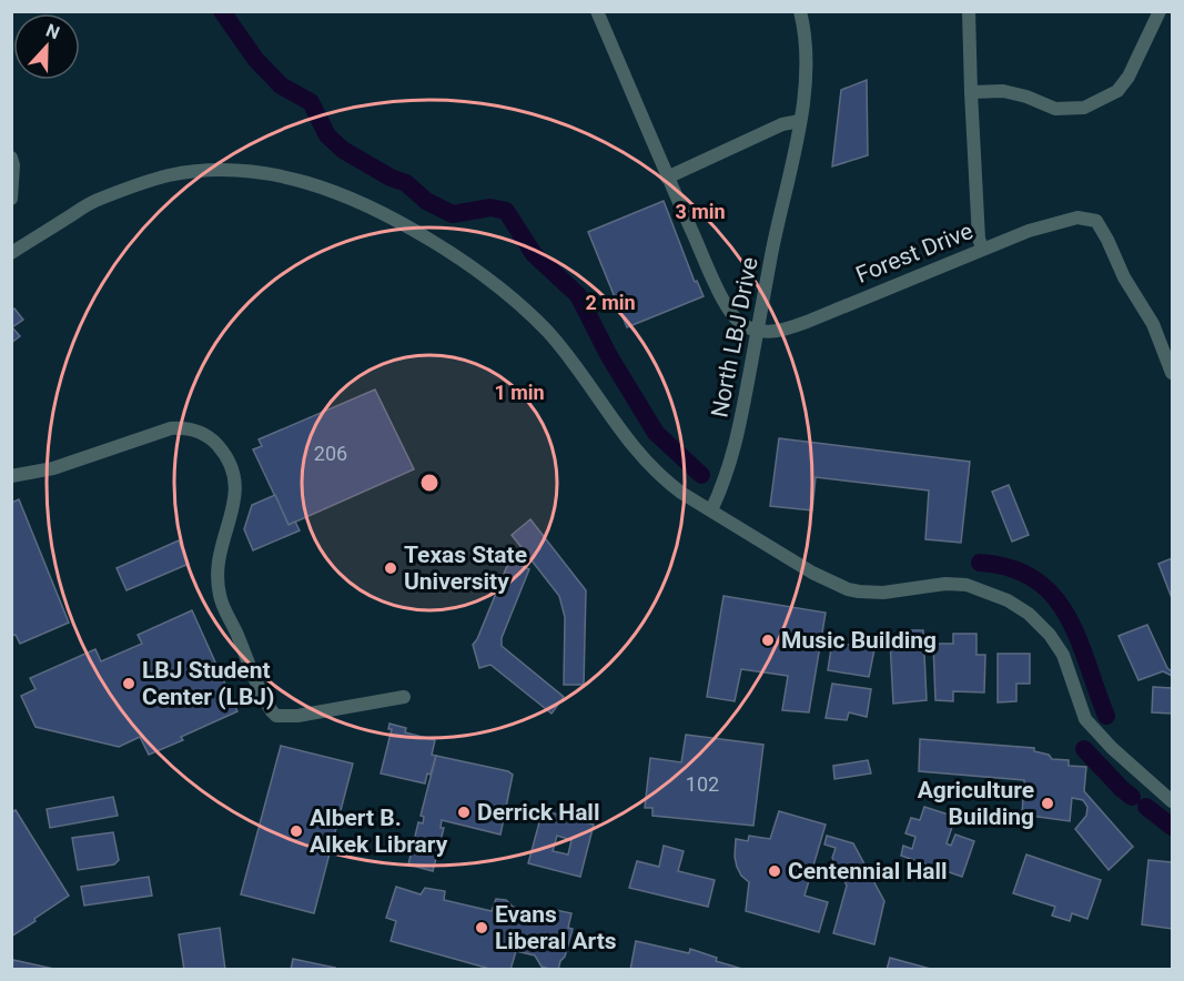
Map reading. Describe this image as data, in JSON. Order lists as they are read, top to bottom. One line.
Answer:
{"streets":{"street":["Forest Drive","North LBJ Drive"]},"crossings":[["Forest Drive","North LBJ Drive"]],"places":["Texas State University","Music Building","LBJ Student Center (LBJ)","Agriculture Building","Derrick Hall","Albert B. Alkek Library","Centennial Hall","Evans Liberal Arts"],"house_numbers":["206","102"],"north":"top","rings":["3 min","2 min","1 min"]}
